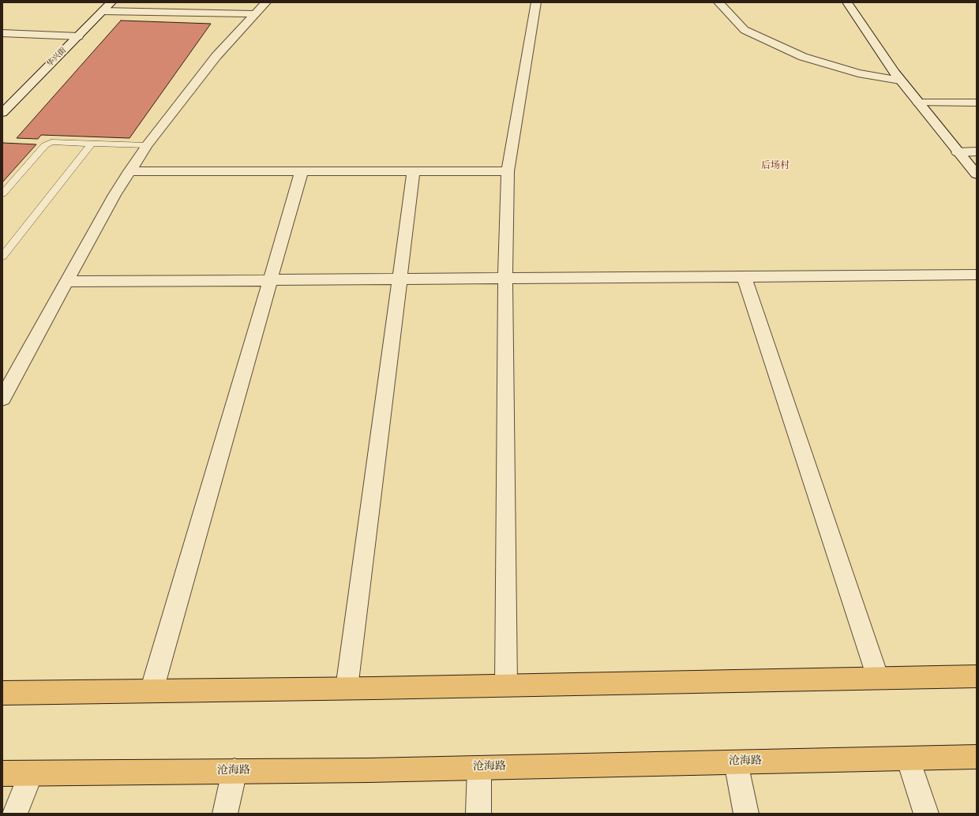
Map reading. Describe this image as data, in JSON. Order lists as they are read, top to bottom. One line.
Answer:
{"streets":{"main road":["沧海路"],"street":["华兴街"]},"districts":["后场村"]}
